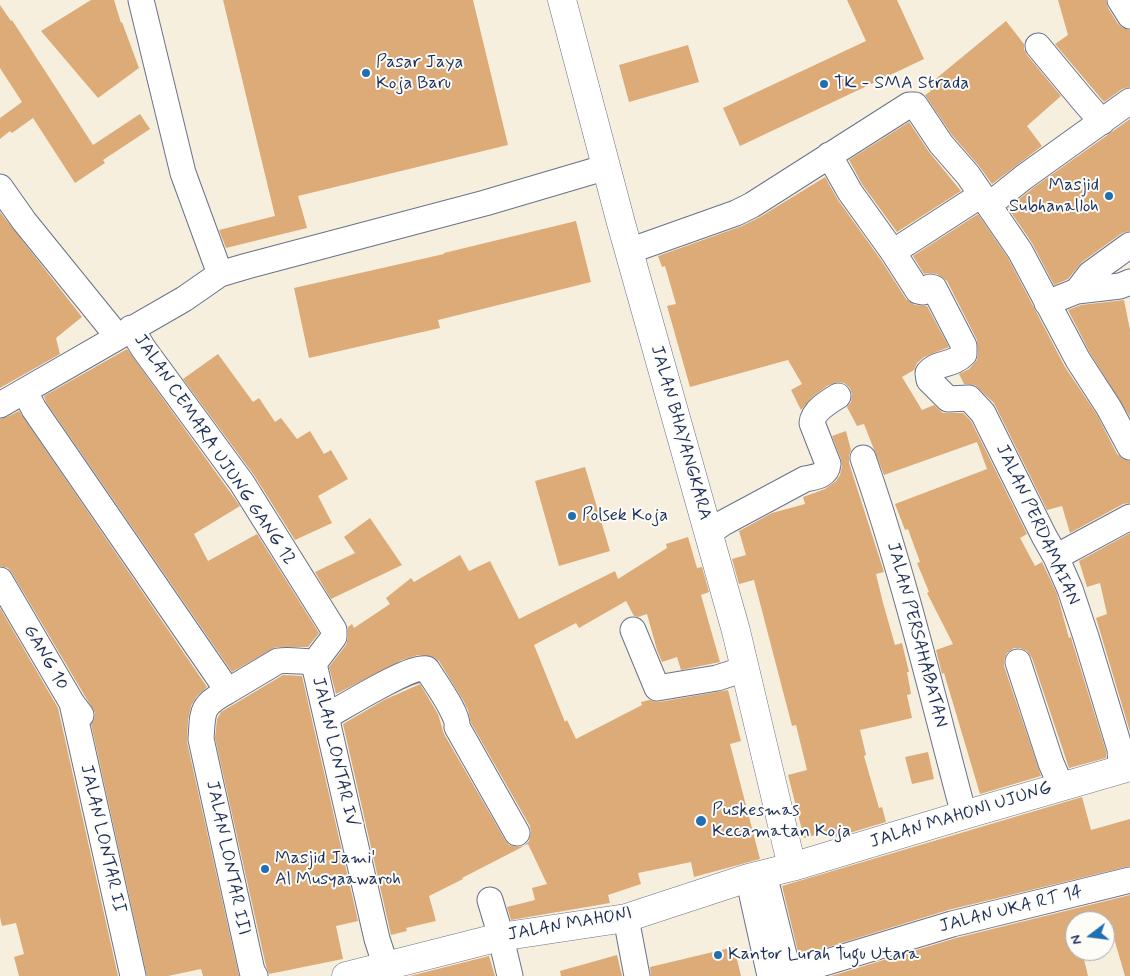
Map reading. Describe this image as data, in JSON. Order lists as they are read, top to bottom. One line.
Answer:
{"streets":{"street":["JALAN BHAYANGKARA","JALAN CEMARA UJUNG GANG 12","JALAN PERDAMAIAN","JALAN PERSAHABATAN","GANG 10","JALAN LONTAR IV","JALAN MAHONI UJUNG","JALAN LONTAR II","JALAN LONTAR III","JALAN UKA RT 14","JALAN MAHONI"]},"crossings":[["JALAN BHAYANGKARA","JALAN MAHONI UJUNG"],["JALAN BHAYANGKARA","JALAN MAHONI"],["JALAN CEMARA UJUNG GANG 12","JALAN LONTAR IV"],["JALAN PERDAMAIAN","JALAN MAHONI UJUNG"],["JALAN PERSAHABATAN","JALAN MAHONI UJUNG"],["GANG 10","JALAN LONTAR II"],["JALAN LONTAR IV","JALAN MAHONI"],["JALAN MAHONI UJUNG","JALAN MAHONI"],["JALAN UKA RT 14","JALAN MAHONI"]],"places":["Pasar Jaya Koja Baru","TK - SMA Strada","Masjid Subhanalloh","Polsek Koja","Puskesmas Kecamatan Koja","Masjid Jami' Al Musyaawaroh","Kantor Lurah Tugu Utara"],"north":"left"}
